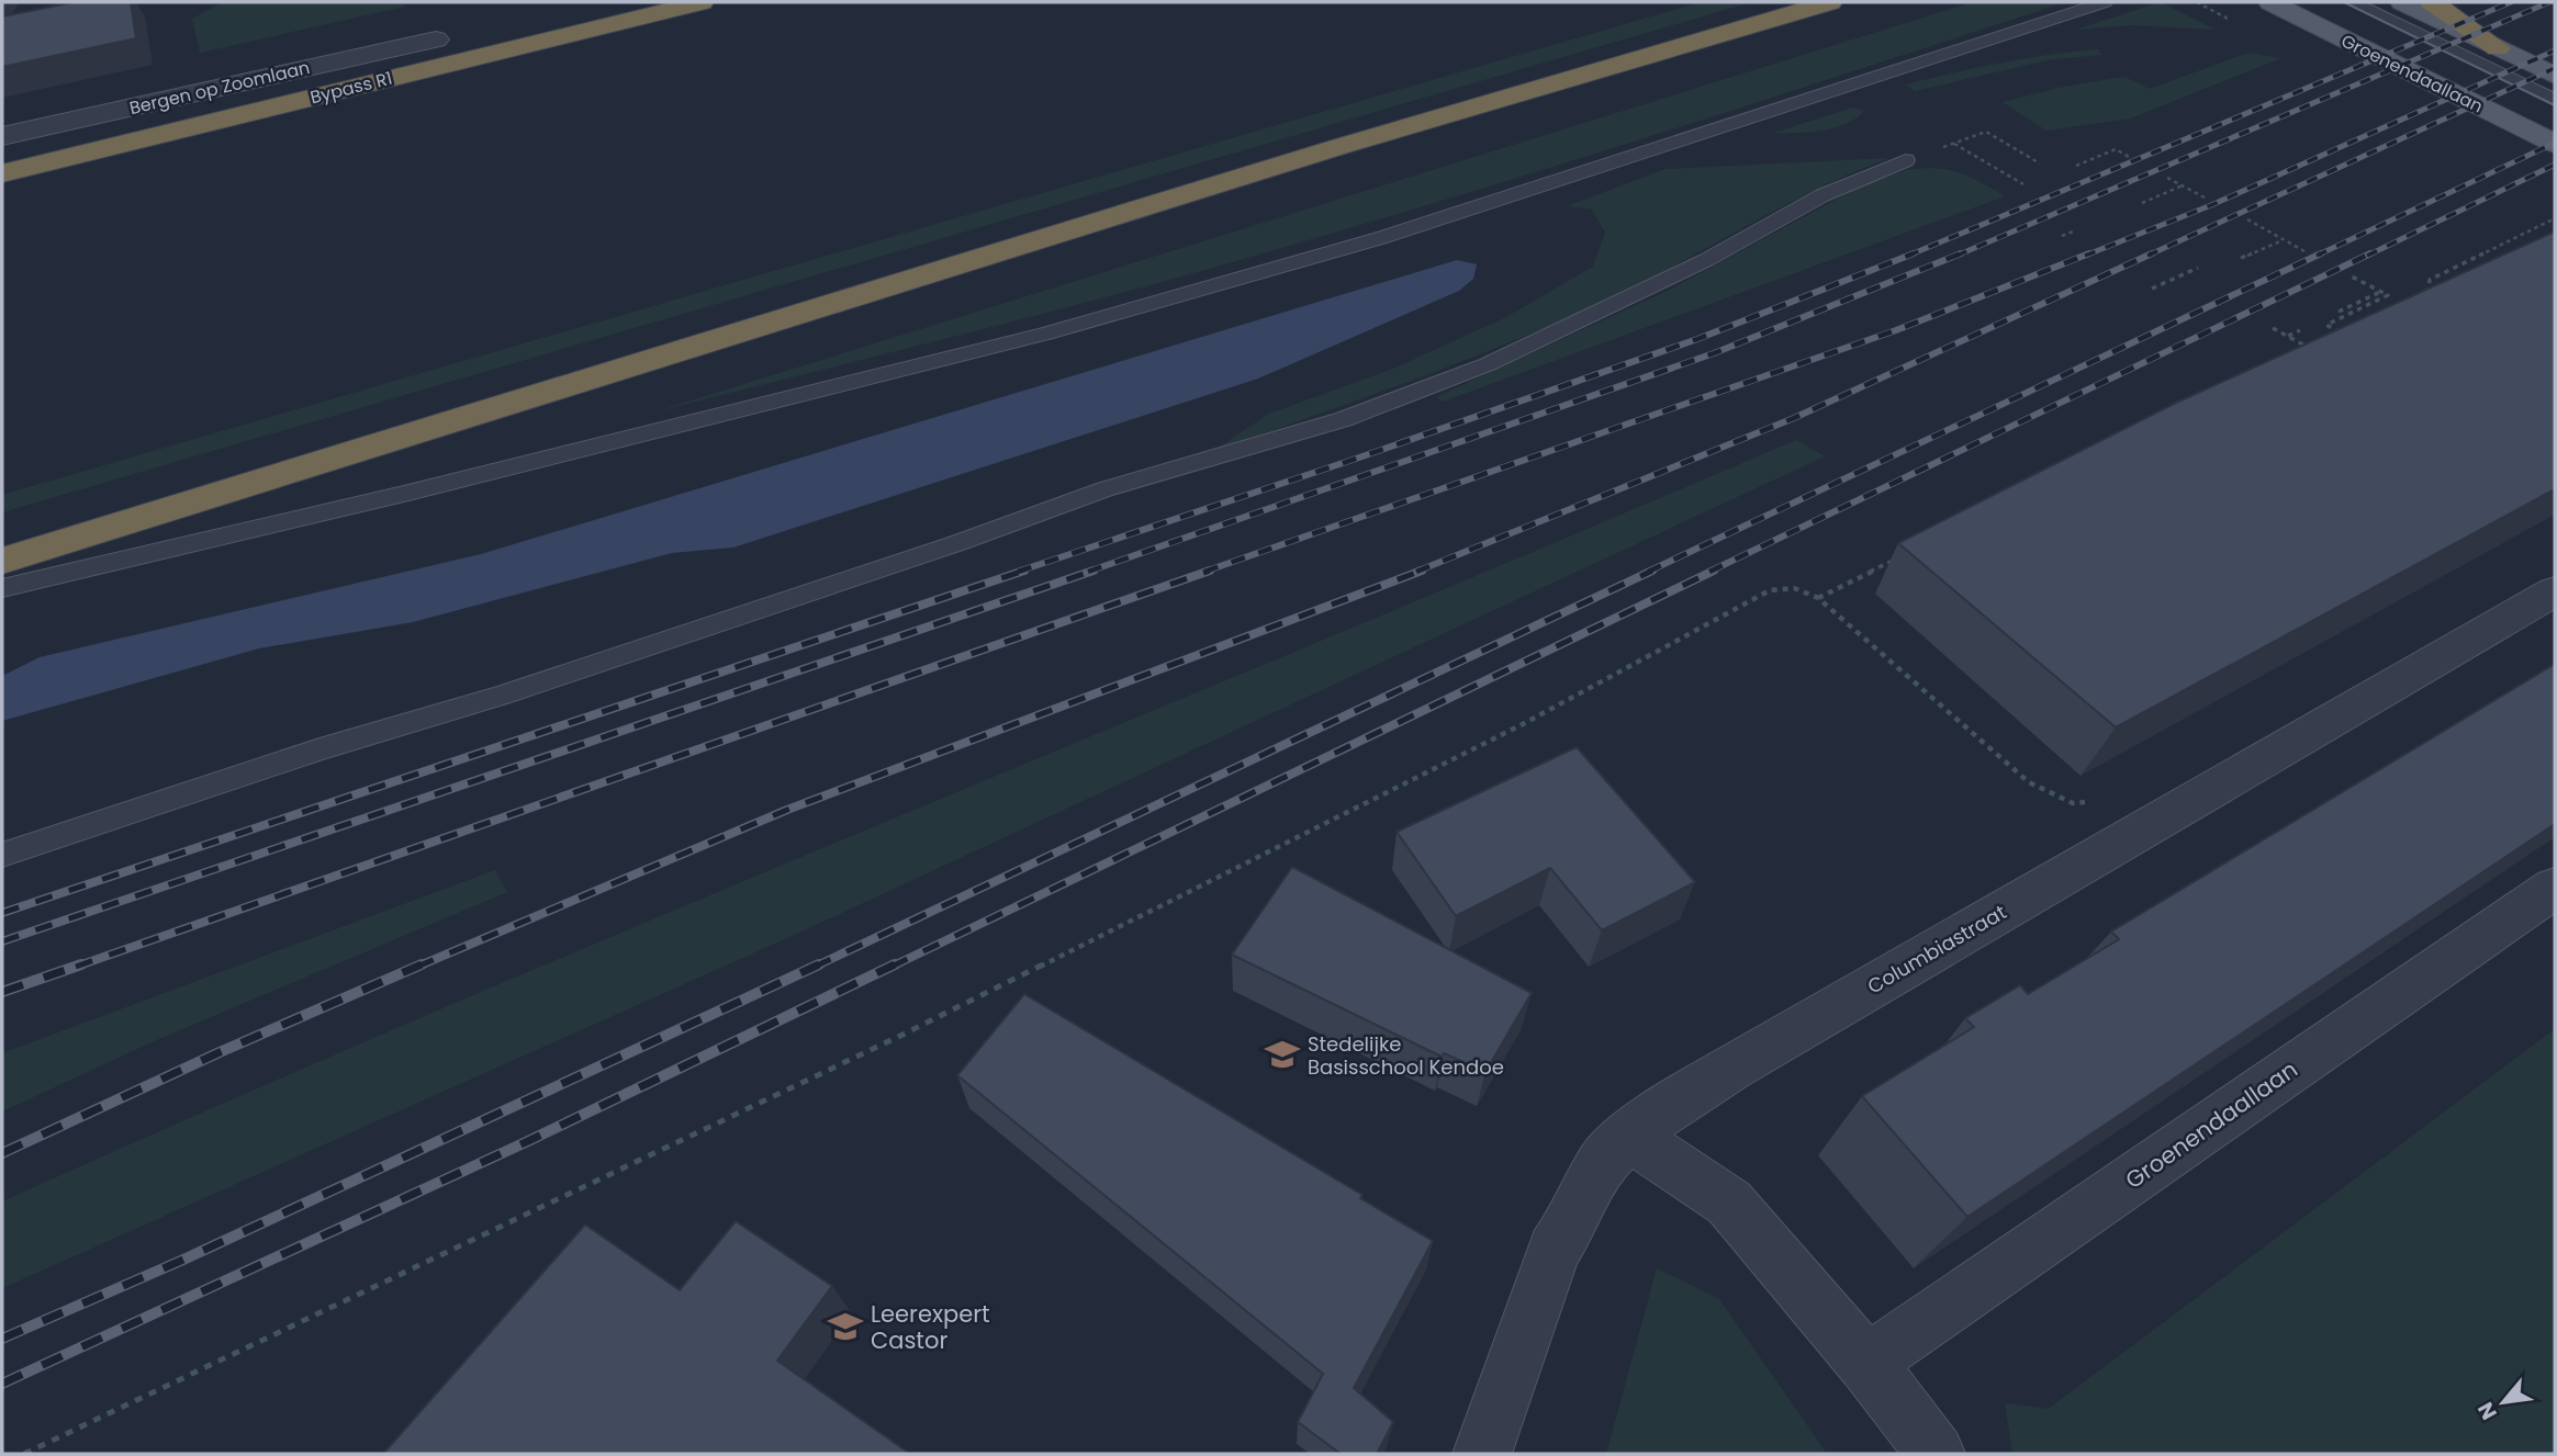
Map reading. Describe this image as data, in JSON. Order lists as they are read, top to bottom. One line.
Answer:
{"streets":{"highway":["Bypass R1"],"main road":["Groenendaallaan"],"street":["Bergen op Zoomlaan","Columbiastraat"]},"places":{"school or university":["Stedelijke Basisschool Kendoe","Leerexpert Castor"]},"north":"bottom left"}
